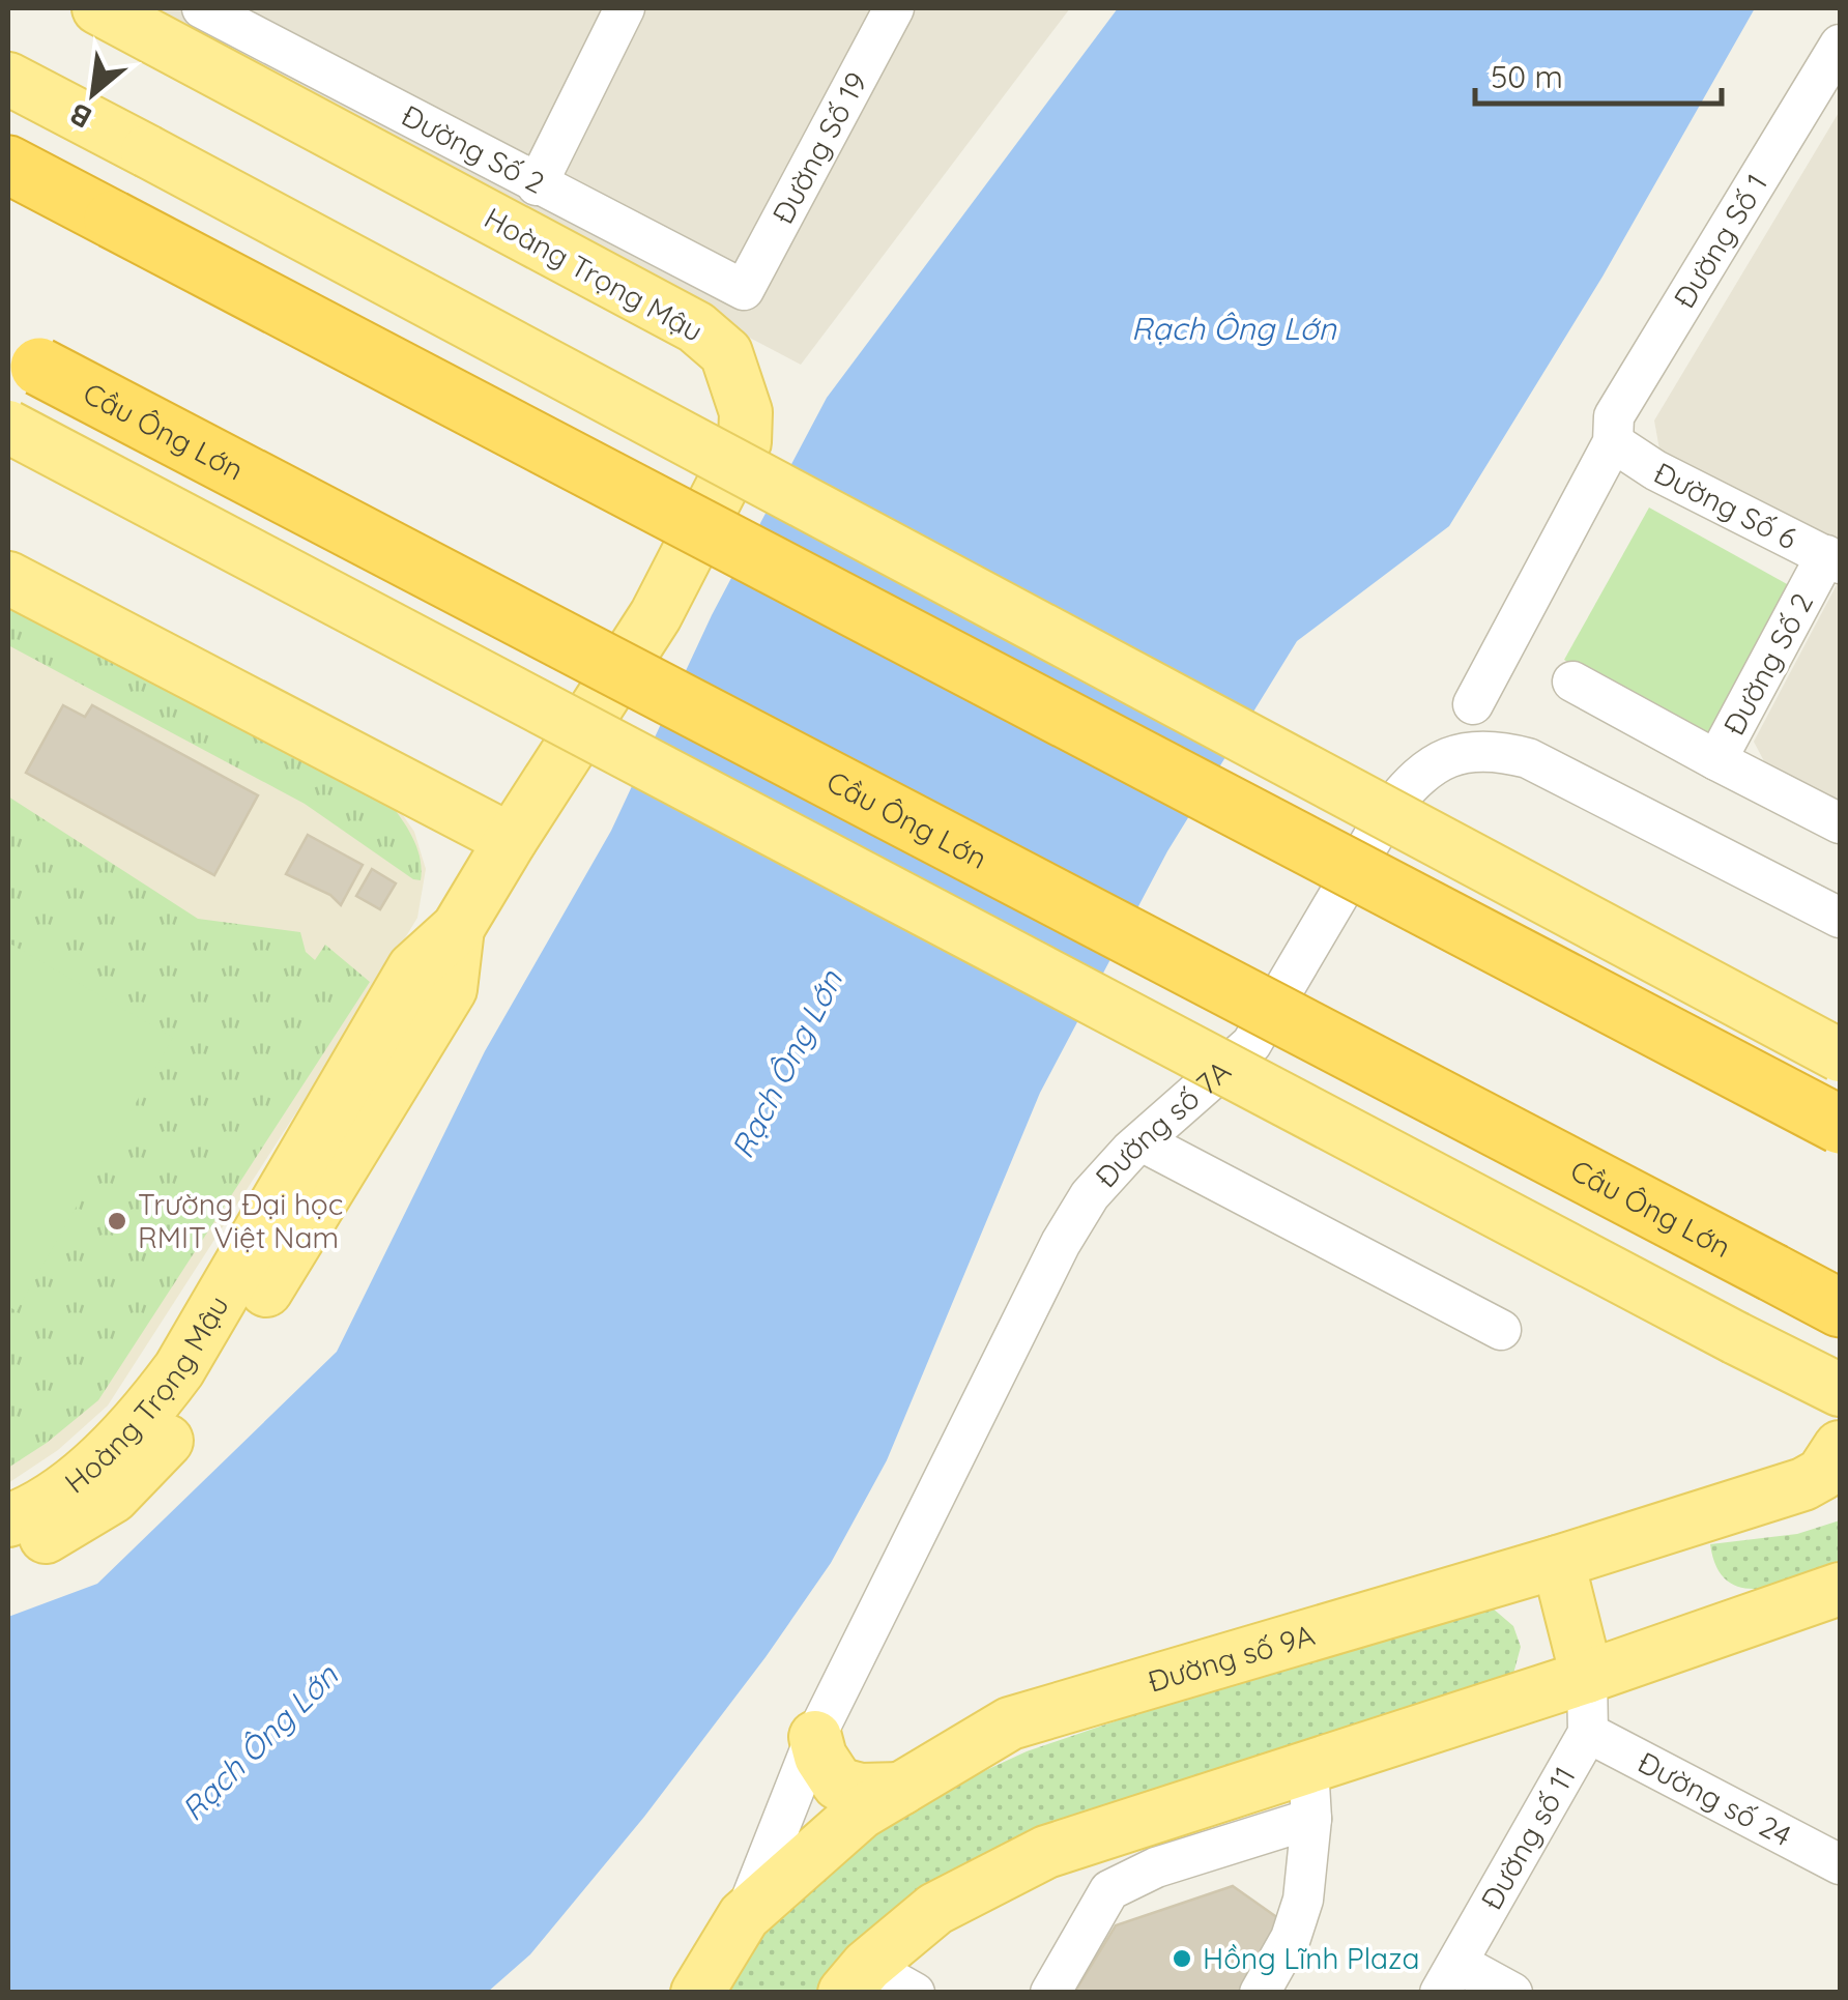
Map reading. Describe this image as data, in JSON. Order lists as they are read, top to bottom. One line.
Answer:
{"streets":{"highway":["Cầu Ông Lớn"],"main road":["Hoàng Trọng Mậu","Đường số 9A"],"street":["Đường Số 19","Đường Số 2","Đường Số 1","Đường Số 6","Đường số 7A","Đường số 24","Đường số 11"]},"crossings":[["Đường Số 19","Đường Số 2"],["Đường Số 2","Đường Số 6"],["Đường Số 1","Đường Số 6"],["Đường số 7A","Đường số 9A"],["Đường số 24","Đường số 11"]],"water":["Rạch Ông Lớn"],"places":["Trường Đại học RMIT Việt Nam","Hồng Lĩnh Plaza"],"scale_bar":"50 m","north":"bottom left"}
